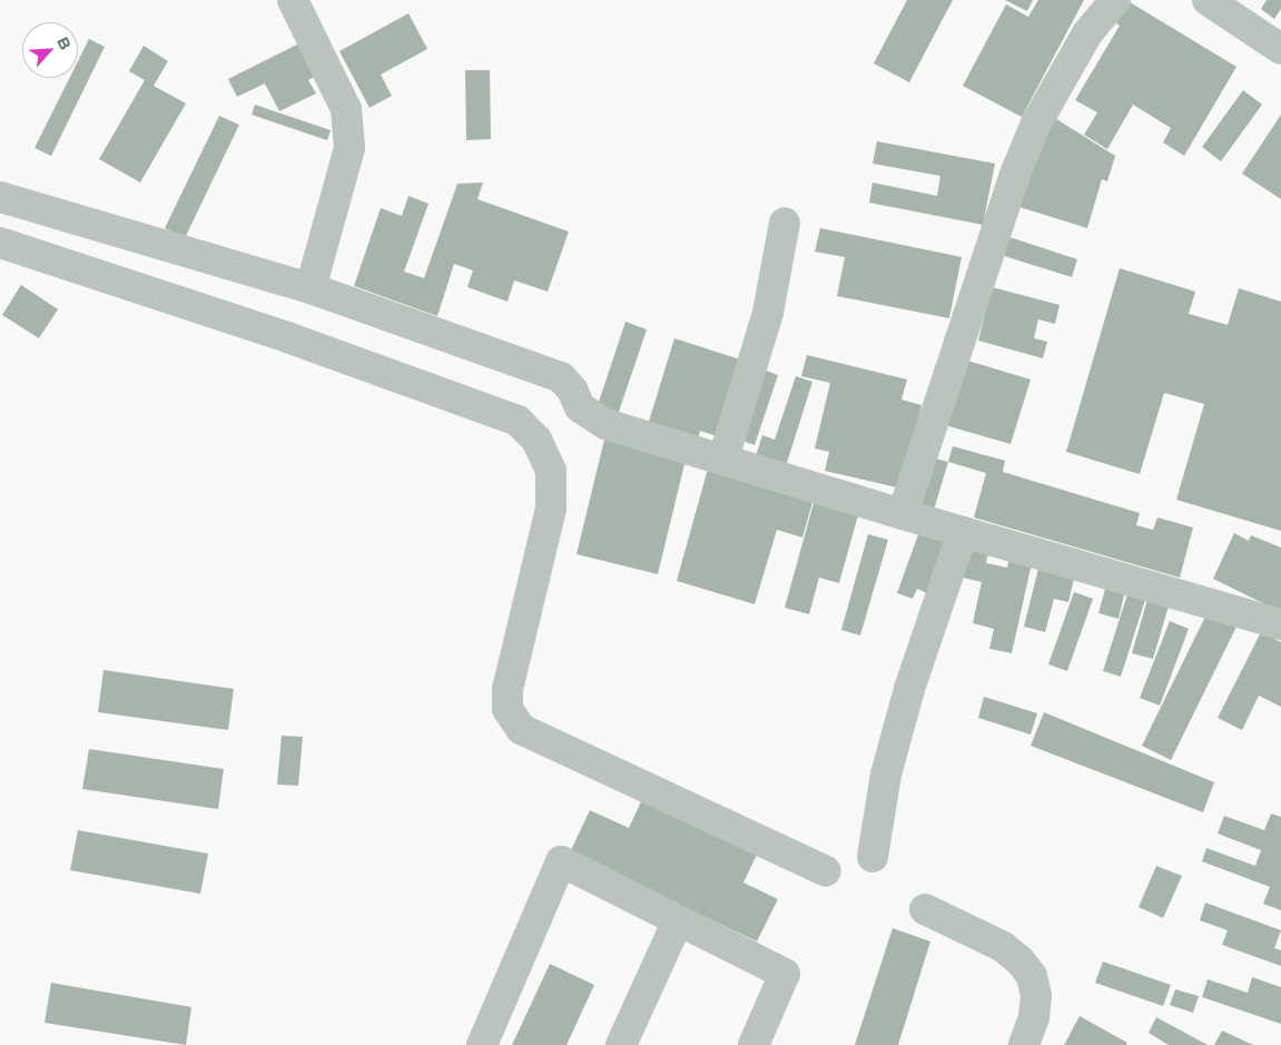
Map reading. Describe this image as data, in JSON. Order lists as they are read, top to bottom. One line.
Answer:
{"north":"top right"}
